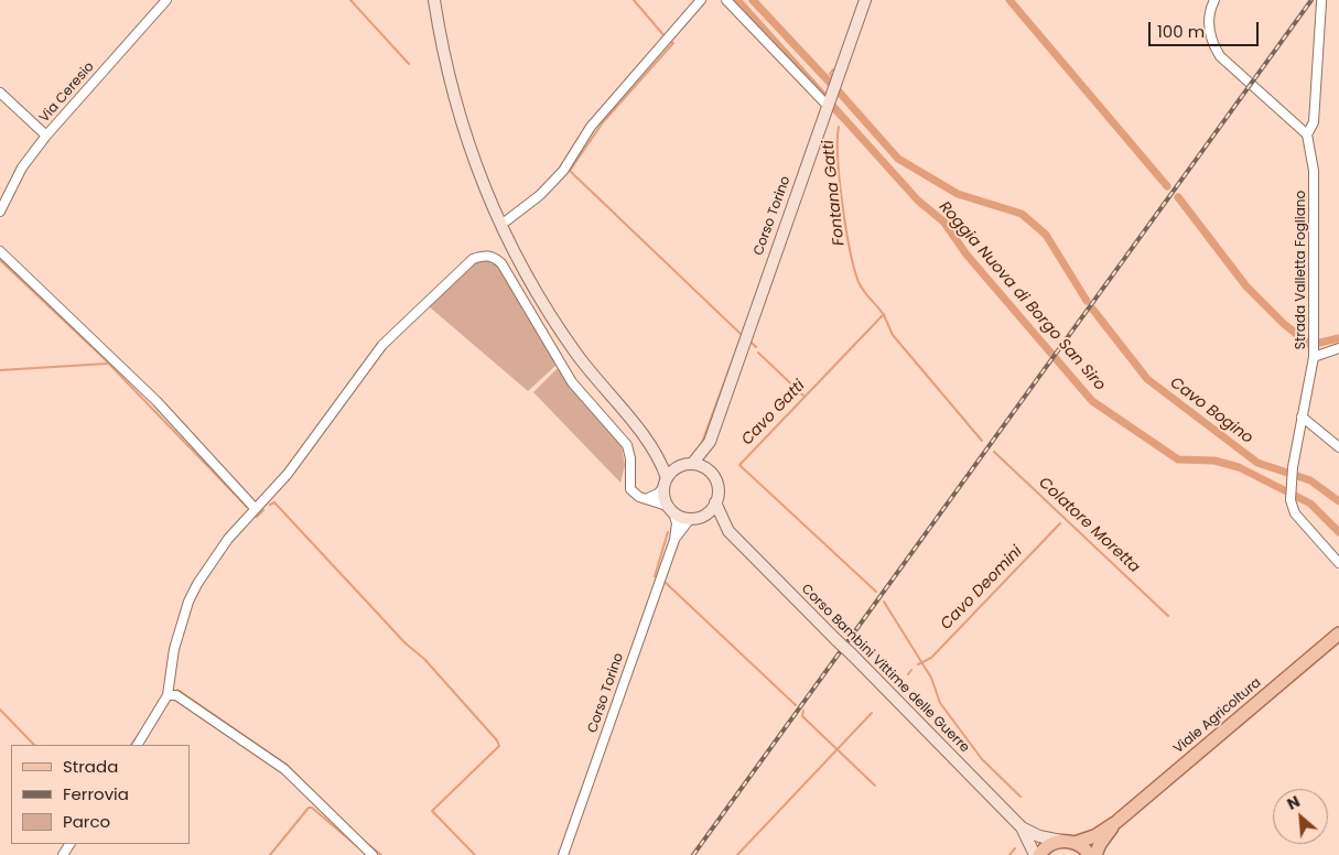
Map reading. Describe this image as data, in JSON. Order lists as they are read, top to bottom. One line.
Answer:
{"streets":{"main road":["Corso Torino","Corso Bambini Vittime delle Guerre","Viale Agricoltura"],"street":["Via Ceresio","Strada Valletta Fogliano"]},"crossings":[["Corso Bambini Vittime delle Guerre","Viale Agricoltura"]],"water":["Fontana Gatti","Roggia Nuova di Borgo San Siro","Cavo Bogino","Cavo Gatti","Colatore Moretta","Cavo Deomini"],"legend":["Strada","Ferrovia","Parco"],"scale_bar":"100 m","north":"top left"}
